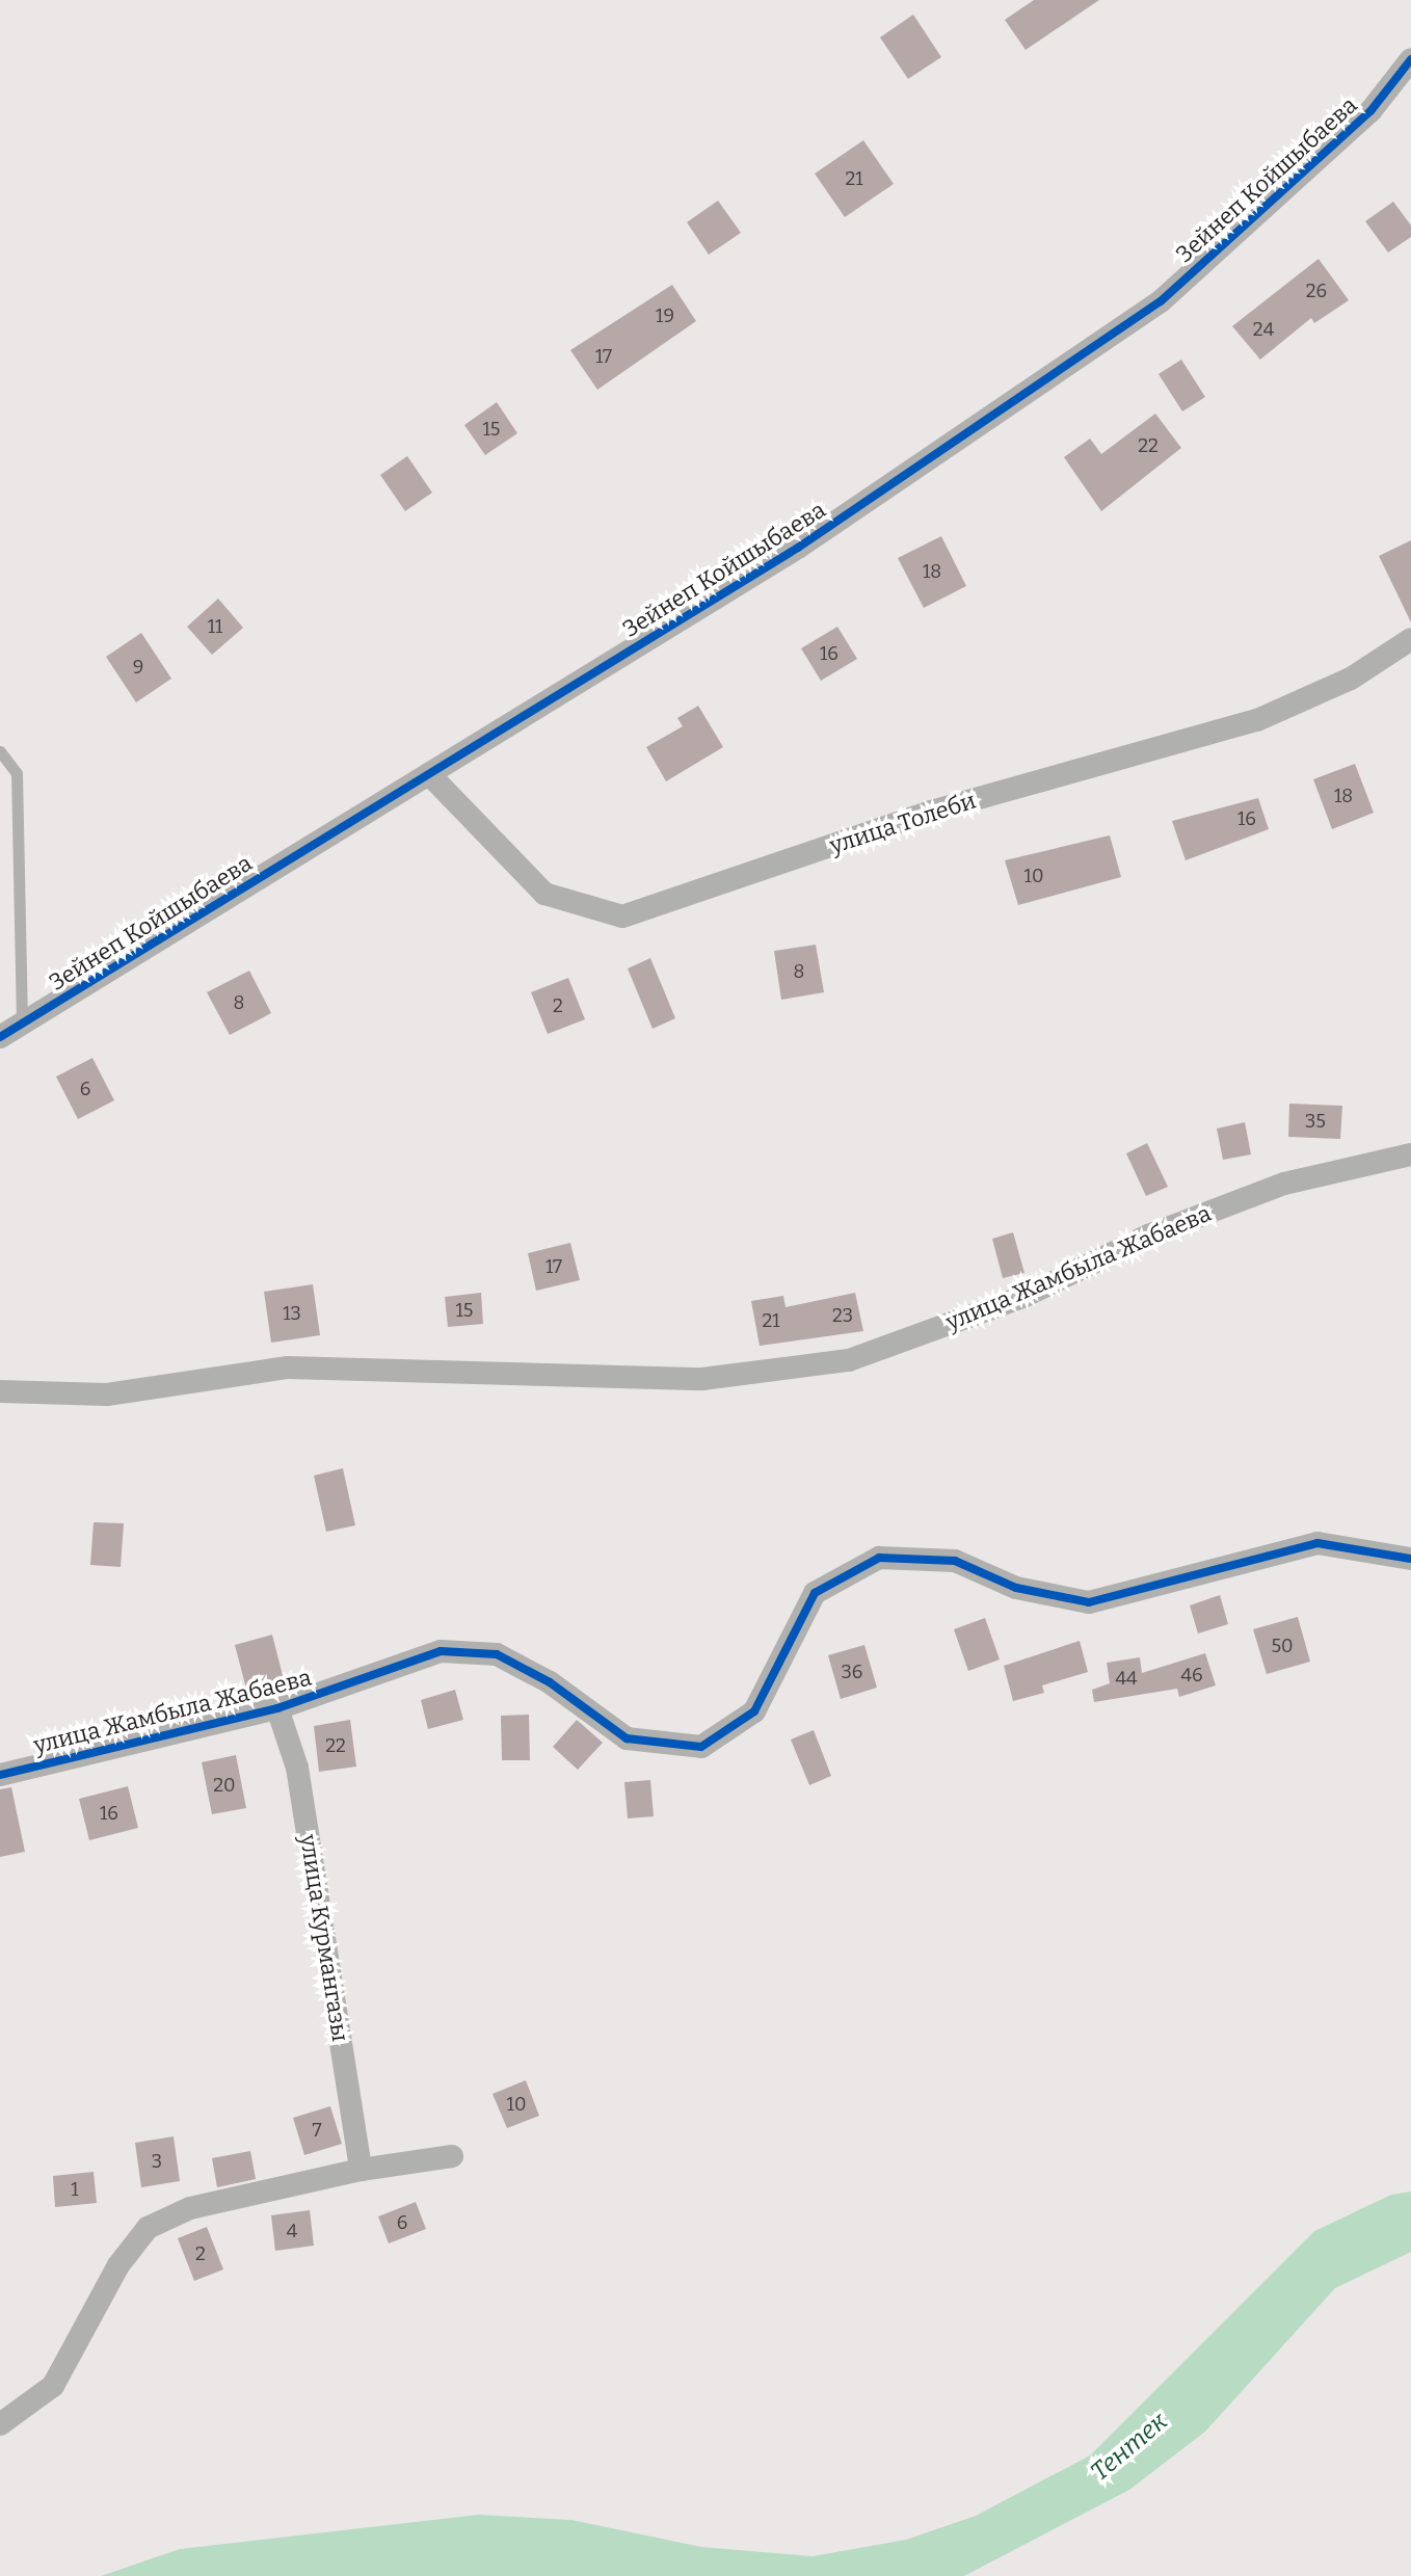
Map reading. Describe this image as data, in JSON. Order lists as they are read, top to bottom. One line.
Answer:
{"streets":{"street":["Зейнеп Койшыбаева","улица Толеби","улица Жамбыла Жабаева","улица Курмангазы"]},"crossings":[["Зейнеп Койшыбаева","улица Толеби"],["улица Жамбыла Жабаева","улица Курмангазы"]],"water":["Тентек"],"house_numbers":["21","26","19","24","17","15","22","18","11","16","9","18","16","10","8","8","2","6","35","17","15","13","23","21","50","36","46","44","22","20","16","10","7","3","1","6","4","2"]}
